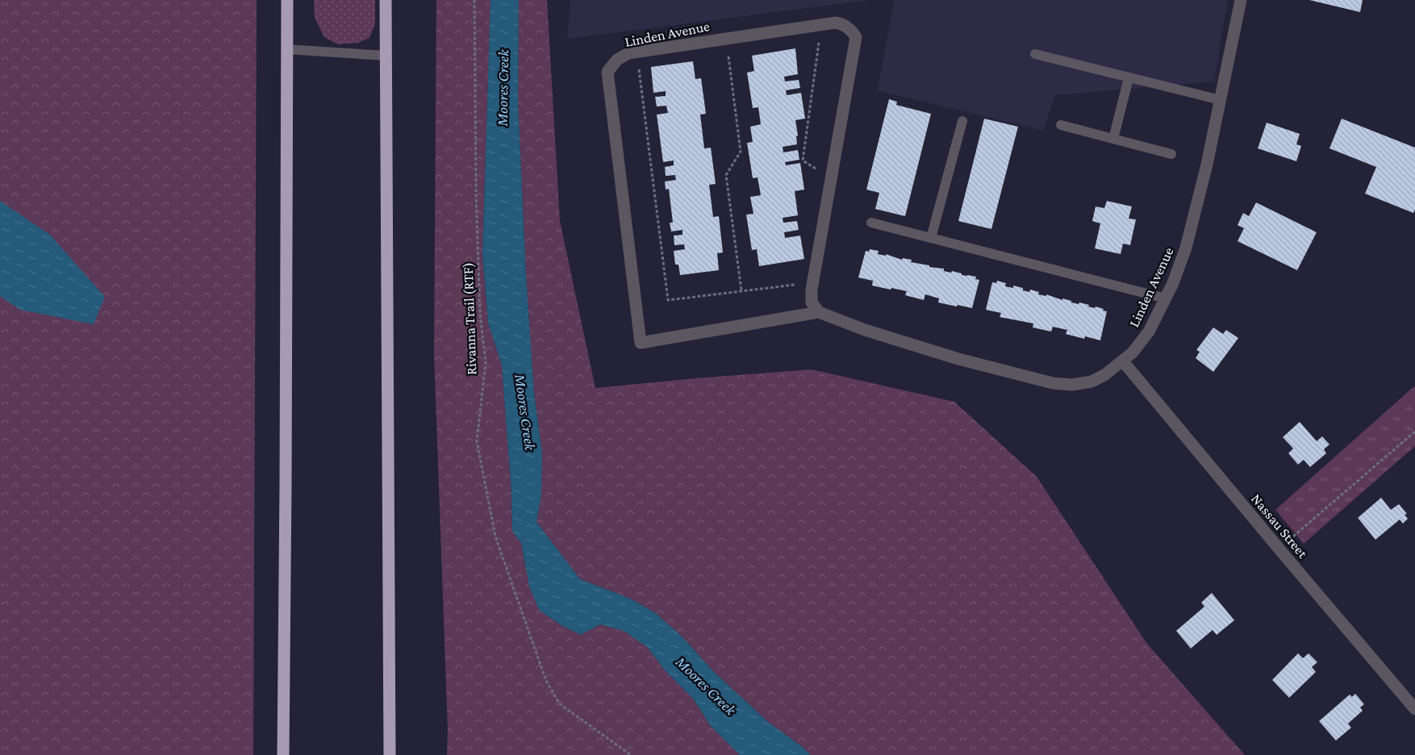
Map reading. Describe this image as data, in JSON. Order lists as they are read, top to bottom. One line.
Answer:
{"streets":{"street":["Linden Avenue","Nassau Street"],"path":["Rivanna Trail (RTF)"]},"crossings":[["Linden Avenue","Nassau Street"]],"water":["Moores Creek"]}
